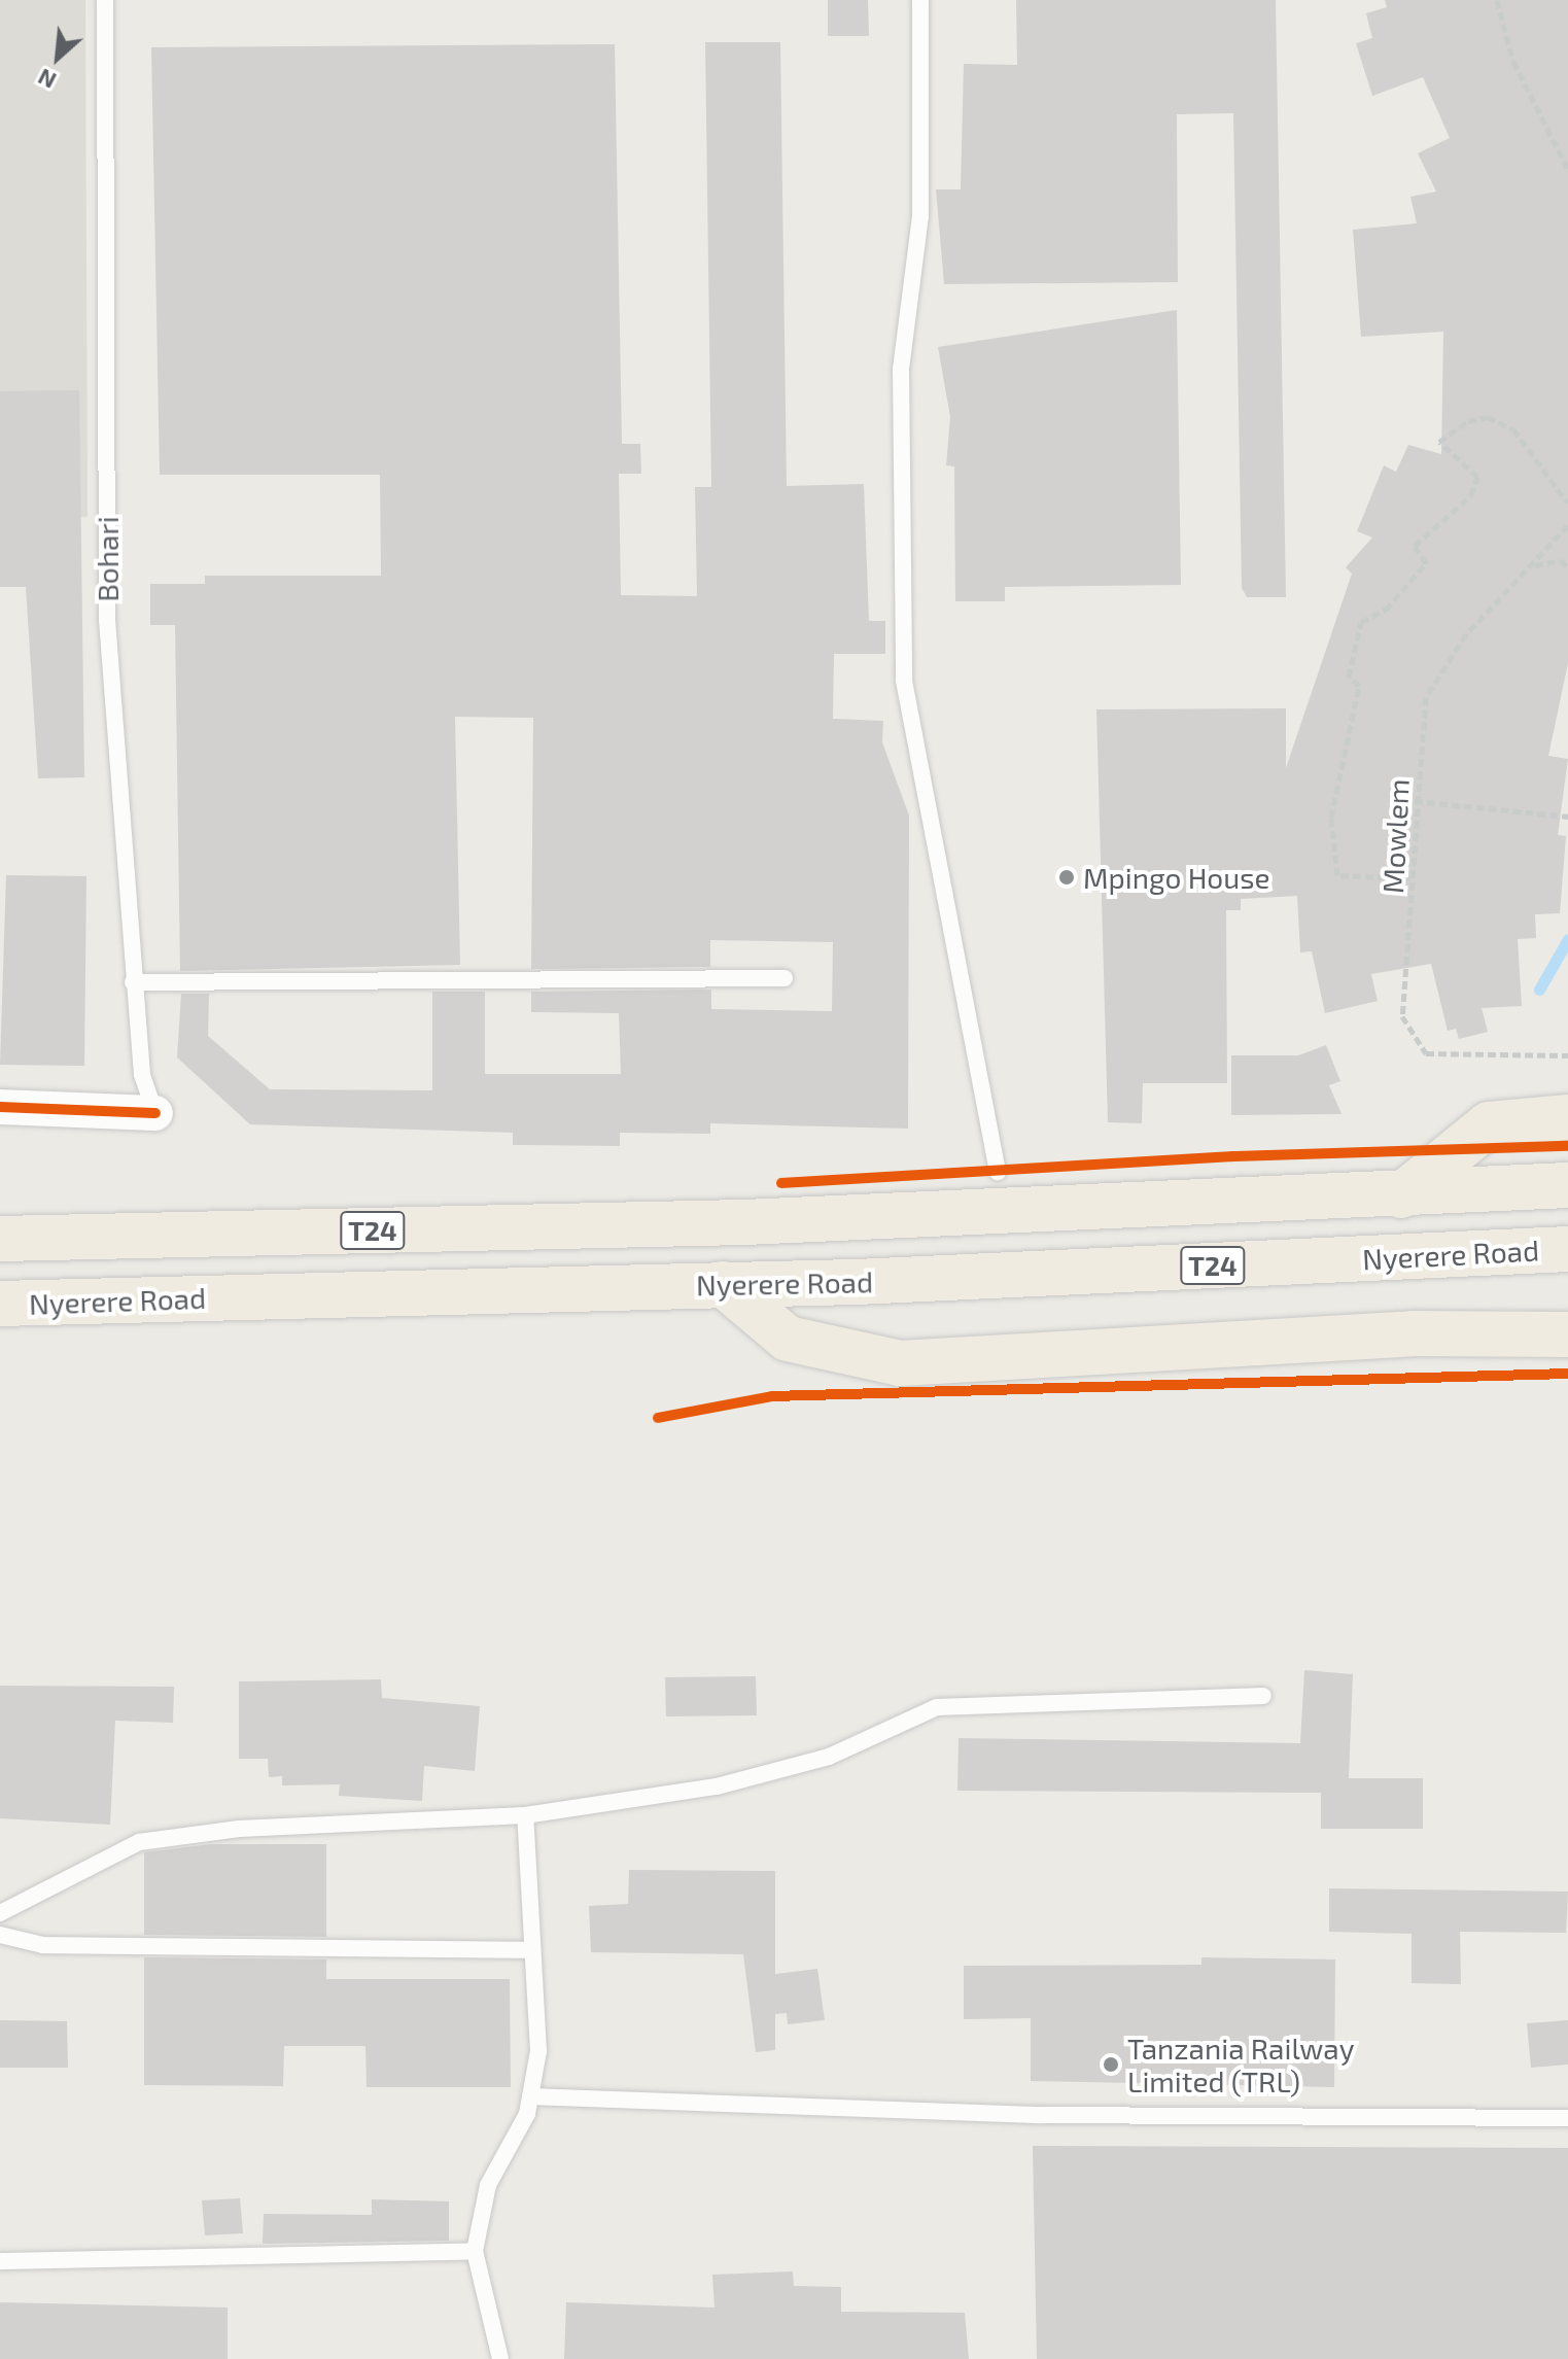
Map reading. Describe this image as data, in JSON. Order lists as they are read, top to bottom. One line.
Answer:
{"streets":{"highway":["T24","Nyerere Road"],"lane":["Bohari"],"path":["Mowlem"]},"places":["Mpingo House","Tanzania Railway Limited (TRL)"],"north":"bottom left"}
